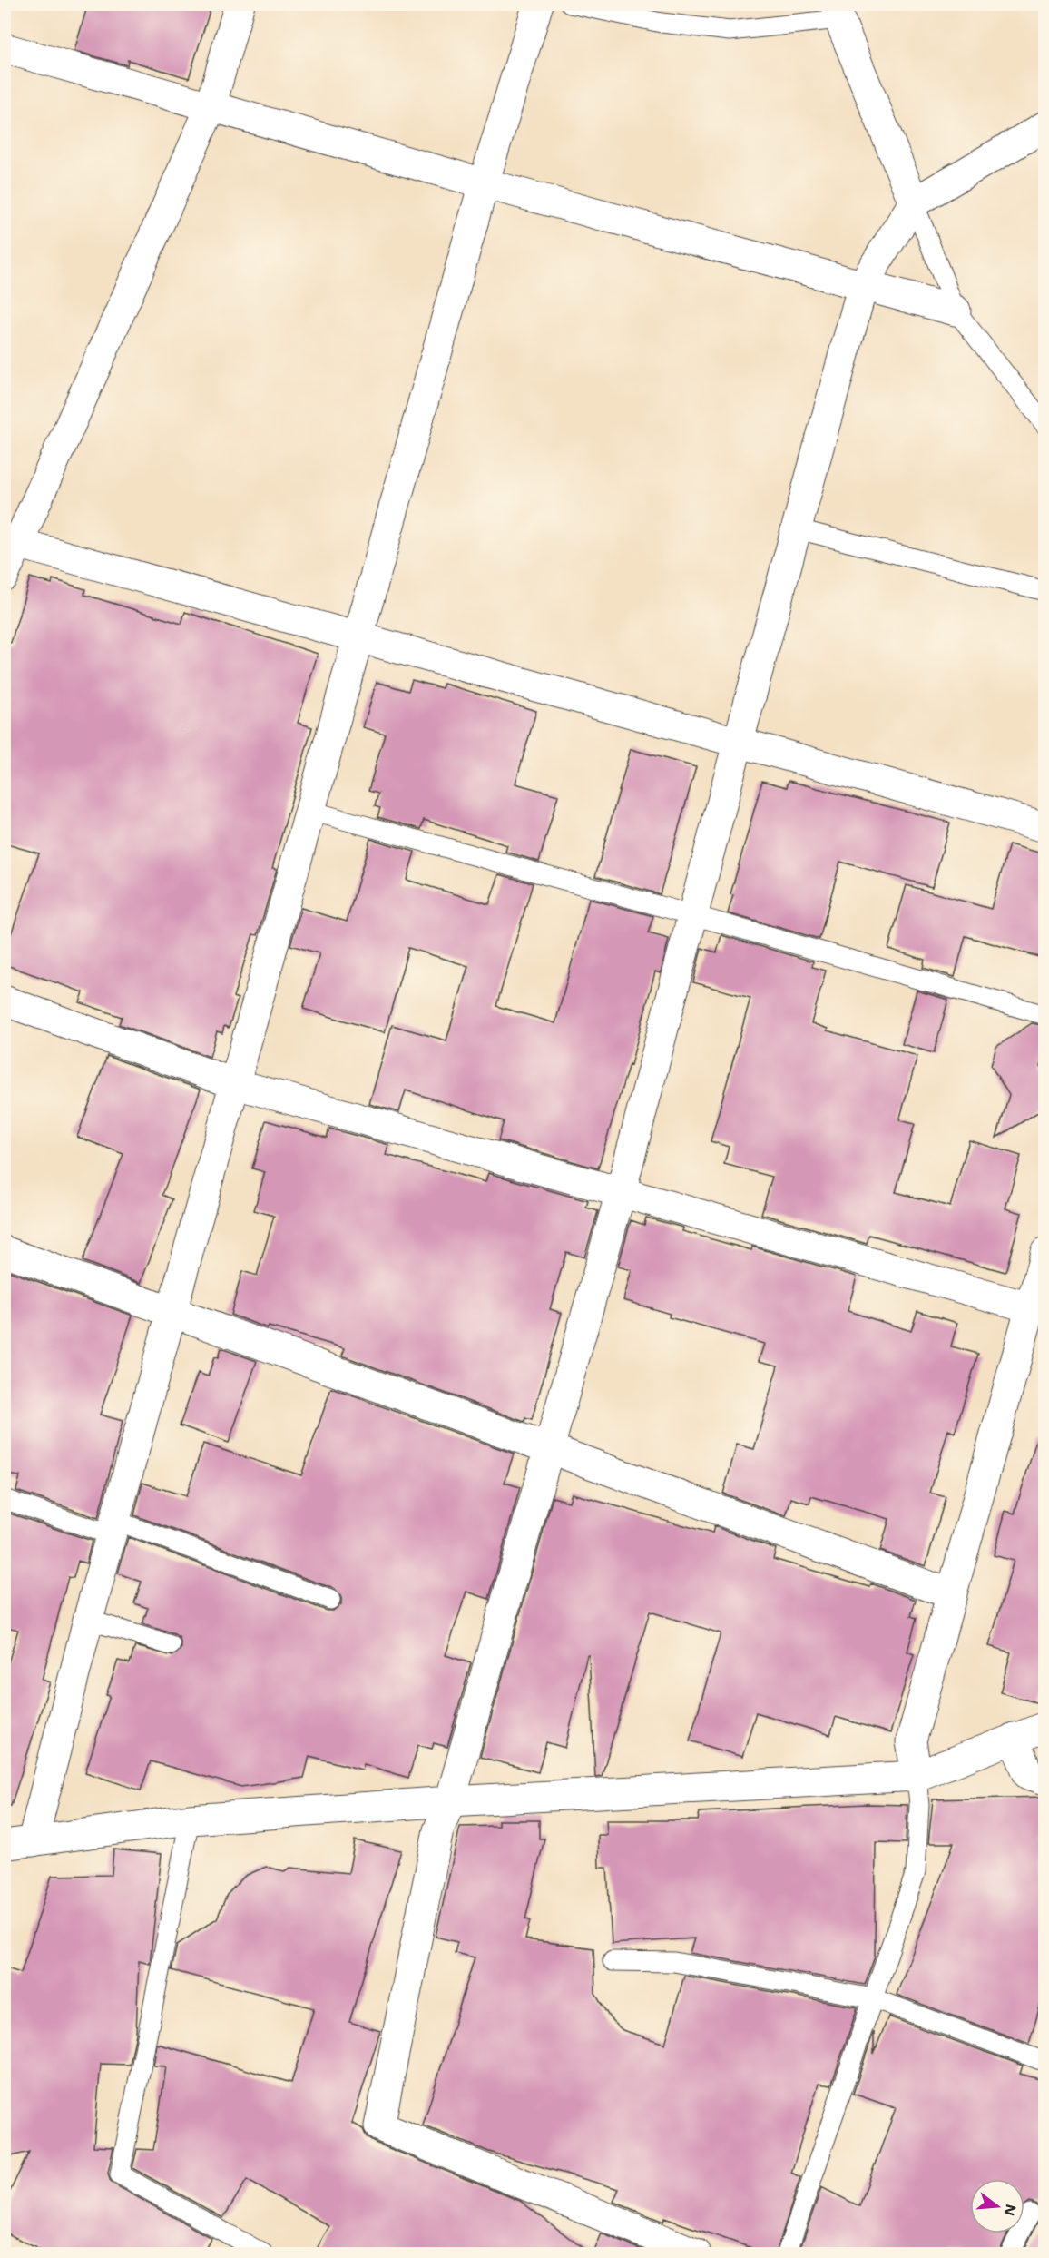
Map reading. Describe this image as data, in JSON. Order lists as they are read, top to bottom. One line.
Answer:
{"north":"right"}
